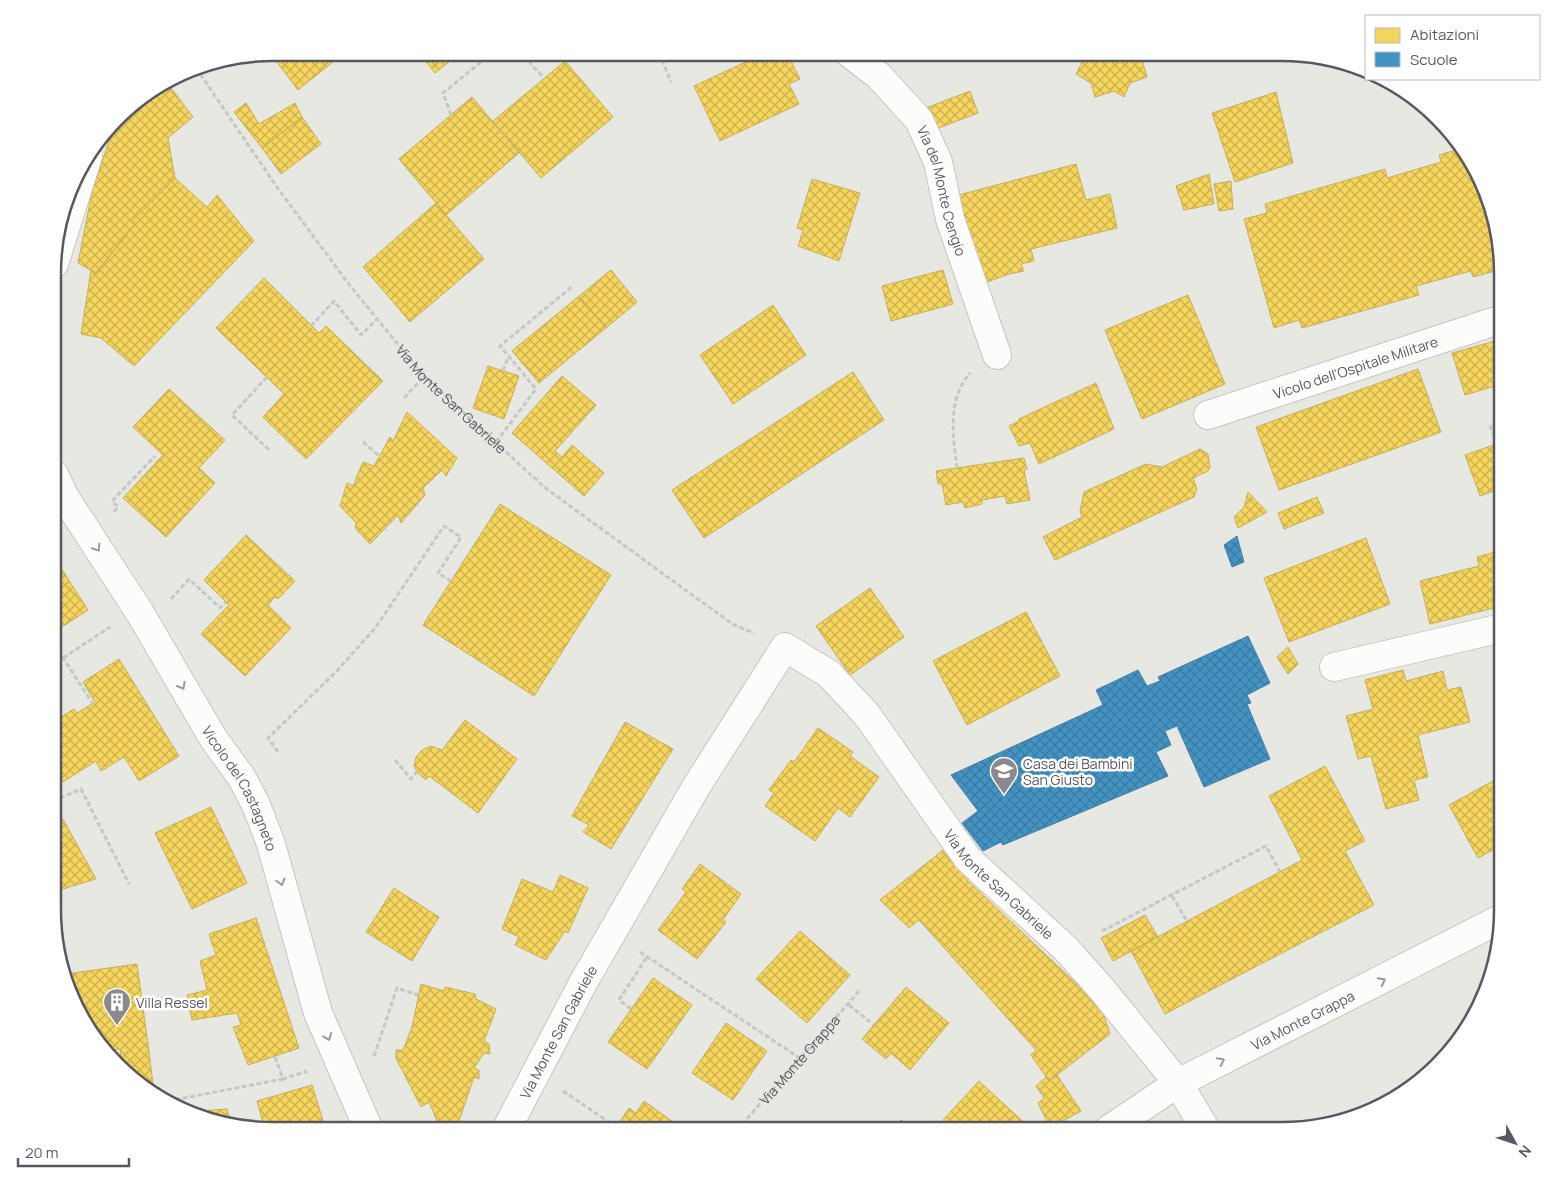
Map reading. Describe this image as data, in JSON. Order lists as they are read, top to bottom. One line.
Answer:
{"streets":{"street":["Via del Monte Cengio","Vicolo dell'Ospitale Militare","Via Monte San Gabriele","Vicolo del Castagneto","Via Monte Grappa"]},"crossings":[["Via Monte San Gabriele","Via Monte Grappa"]],"one_way":["Vicolo del Castagneto","Via Monte Grappa"],"places":{"school or university":["Casa dei Bambini San Giusto"],"building":["Villa Ressel"]},"legend":["Abitazioni","Scuole"],"scale_bar":"20 m","north":"bottom right"}
